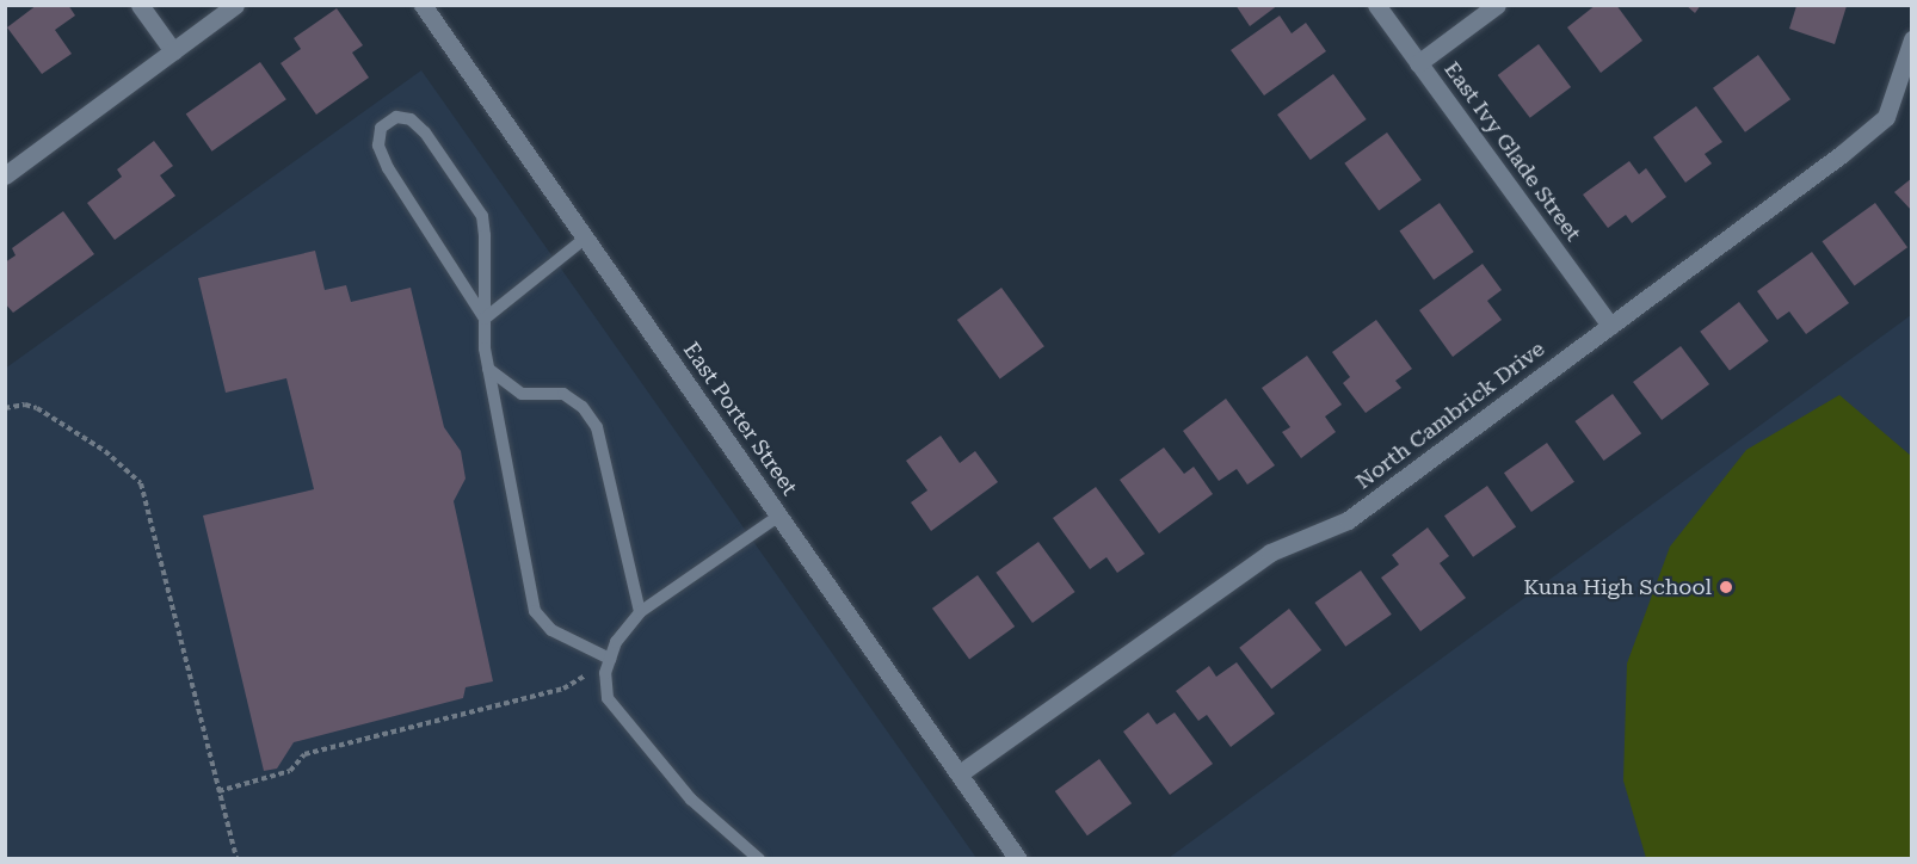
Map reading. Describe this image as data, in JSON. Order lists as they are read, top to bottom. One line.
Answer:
{"streets":{"street":["East Ivy Glade Street","North Cambrick Drive","East Porter Street"]},"crossings":[["East Ivy Glade Street","North Cambrick Drive"],["North Cambrick Drive","East Porter Street"]],"places":["Kuna High School"]}
